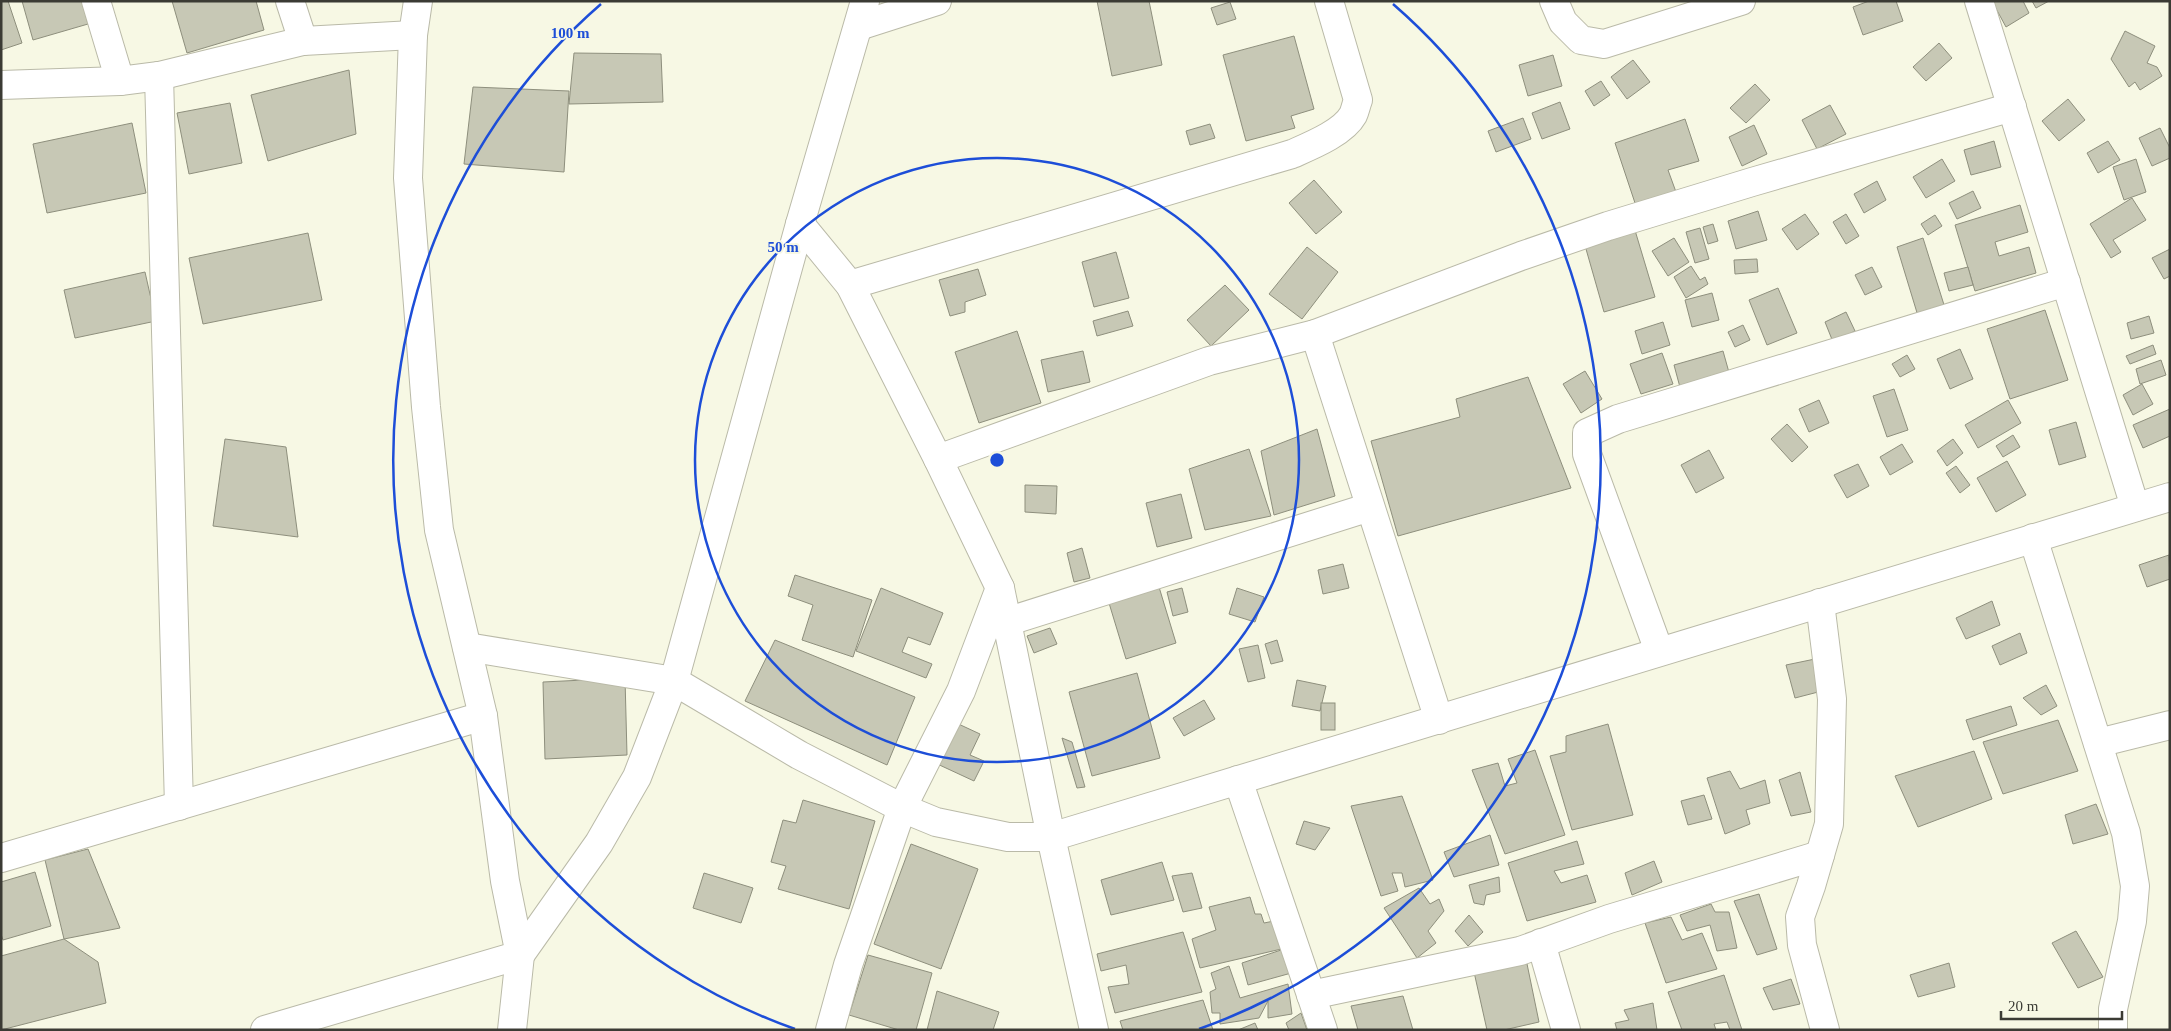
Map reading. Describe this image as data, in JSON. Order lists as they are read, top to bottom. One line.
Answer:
{"scale_bar":"20 m","rings":["100 m","50 m"]}
